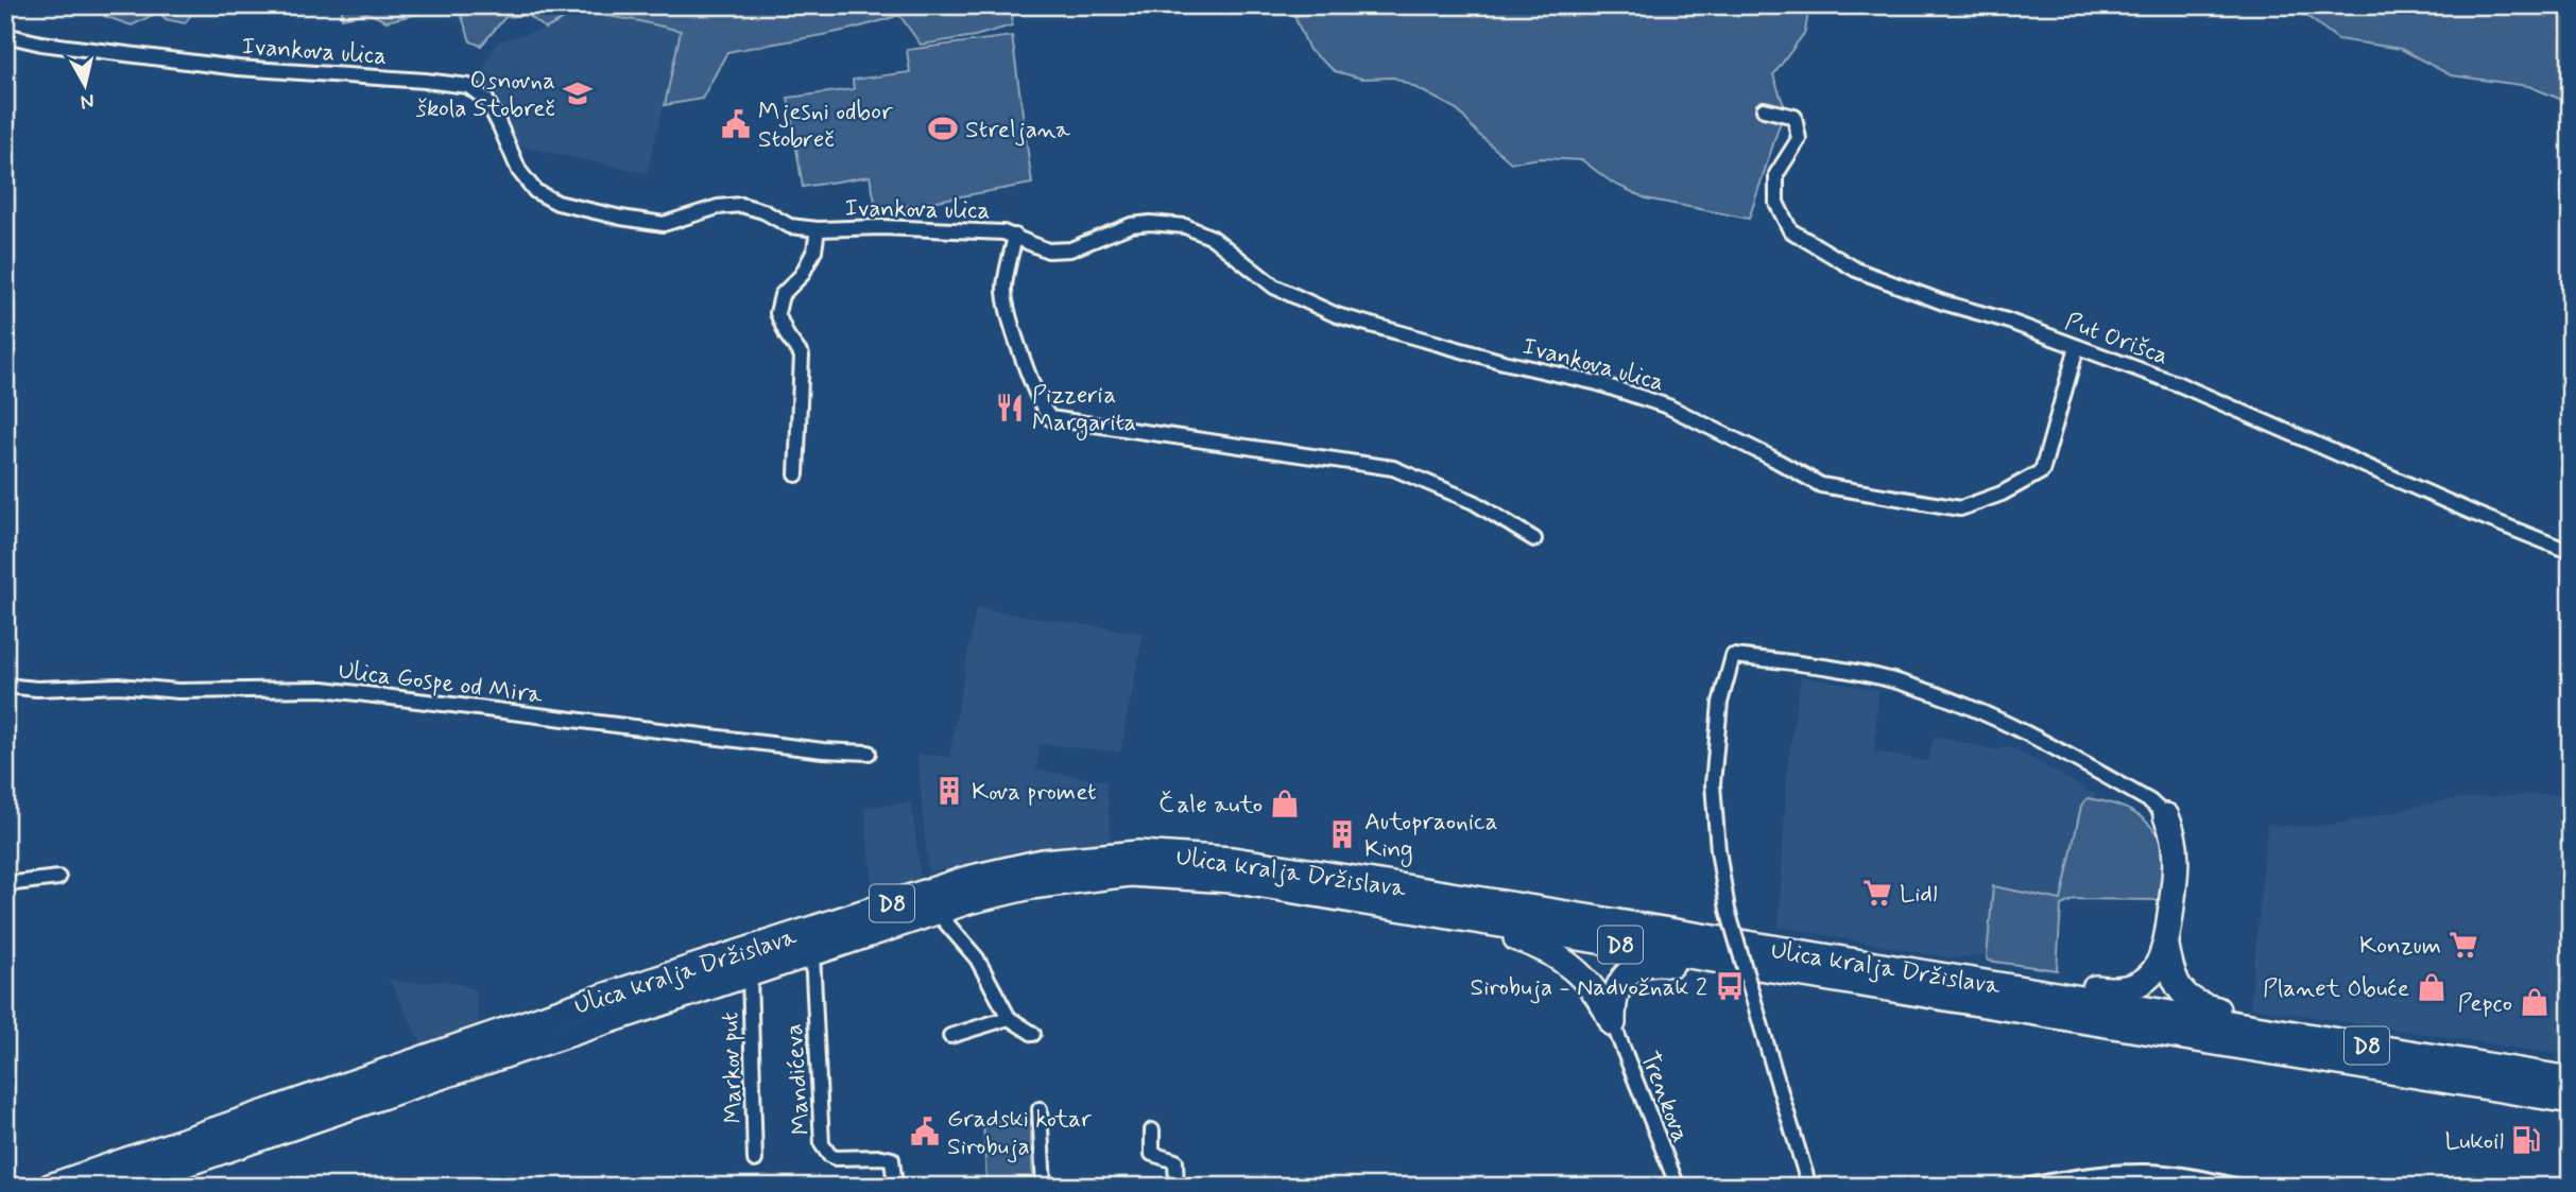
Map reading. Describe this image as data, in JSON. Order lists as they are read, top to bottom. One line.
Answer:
{"streets":{"highway":["Ulica kralja Držislava","D8"],"street":["Ivankova ulica","Put Orišca","Ulica Gospe od Mira","Markov put","Mandićeva","Trenkova"]},"crossings":[["Ivankova ulica","Put Orišca"],["Ulica kralja Držislava","Markov put"],["Ulica kralja Držislava","Mandićeva"]],"places":{"school or university":["Osnovna škola Stobreč"],"public building":["Mjesni odbor Stobreč","Gradski kotar Sirobuja"],"sports":["Streljana"],"restaurant":["Pizzeria Margarita"],"building":["Kova promet","Autopraonica King"],"shop":["Čale auto","Planet Obuće","Pepco"],"supermarket":["Lidl","Konzum"],"bus stop":["Sirobuja - Nadvožnak 2"],"fuel station":["Lukoil"]},"north":"bottom"}
